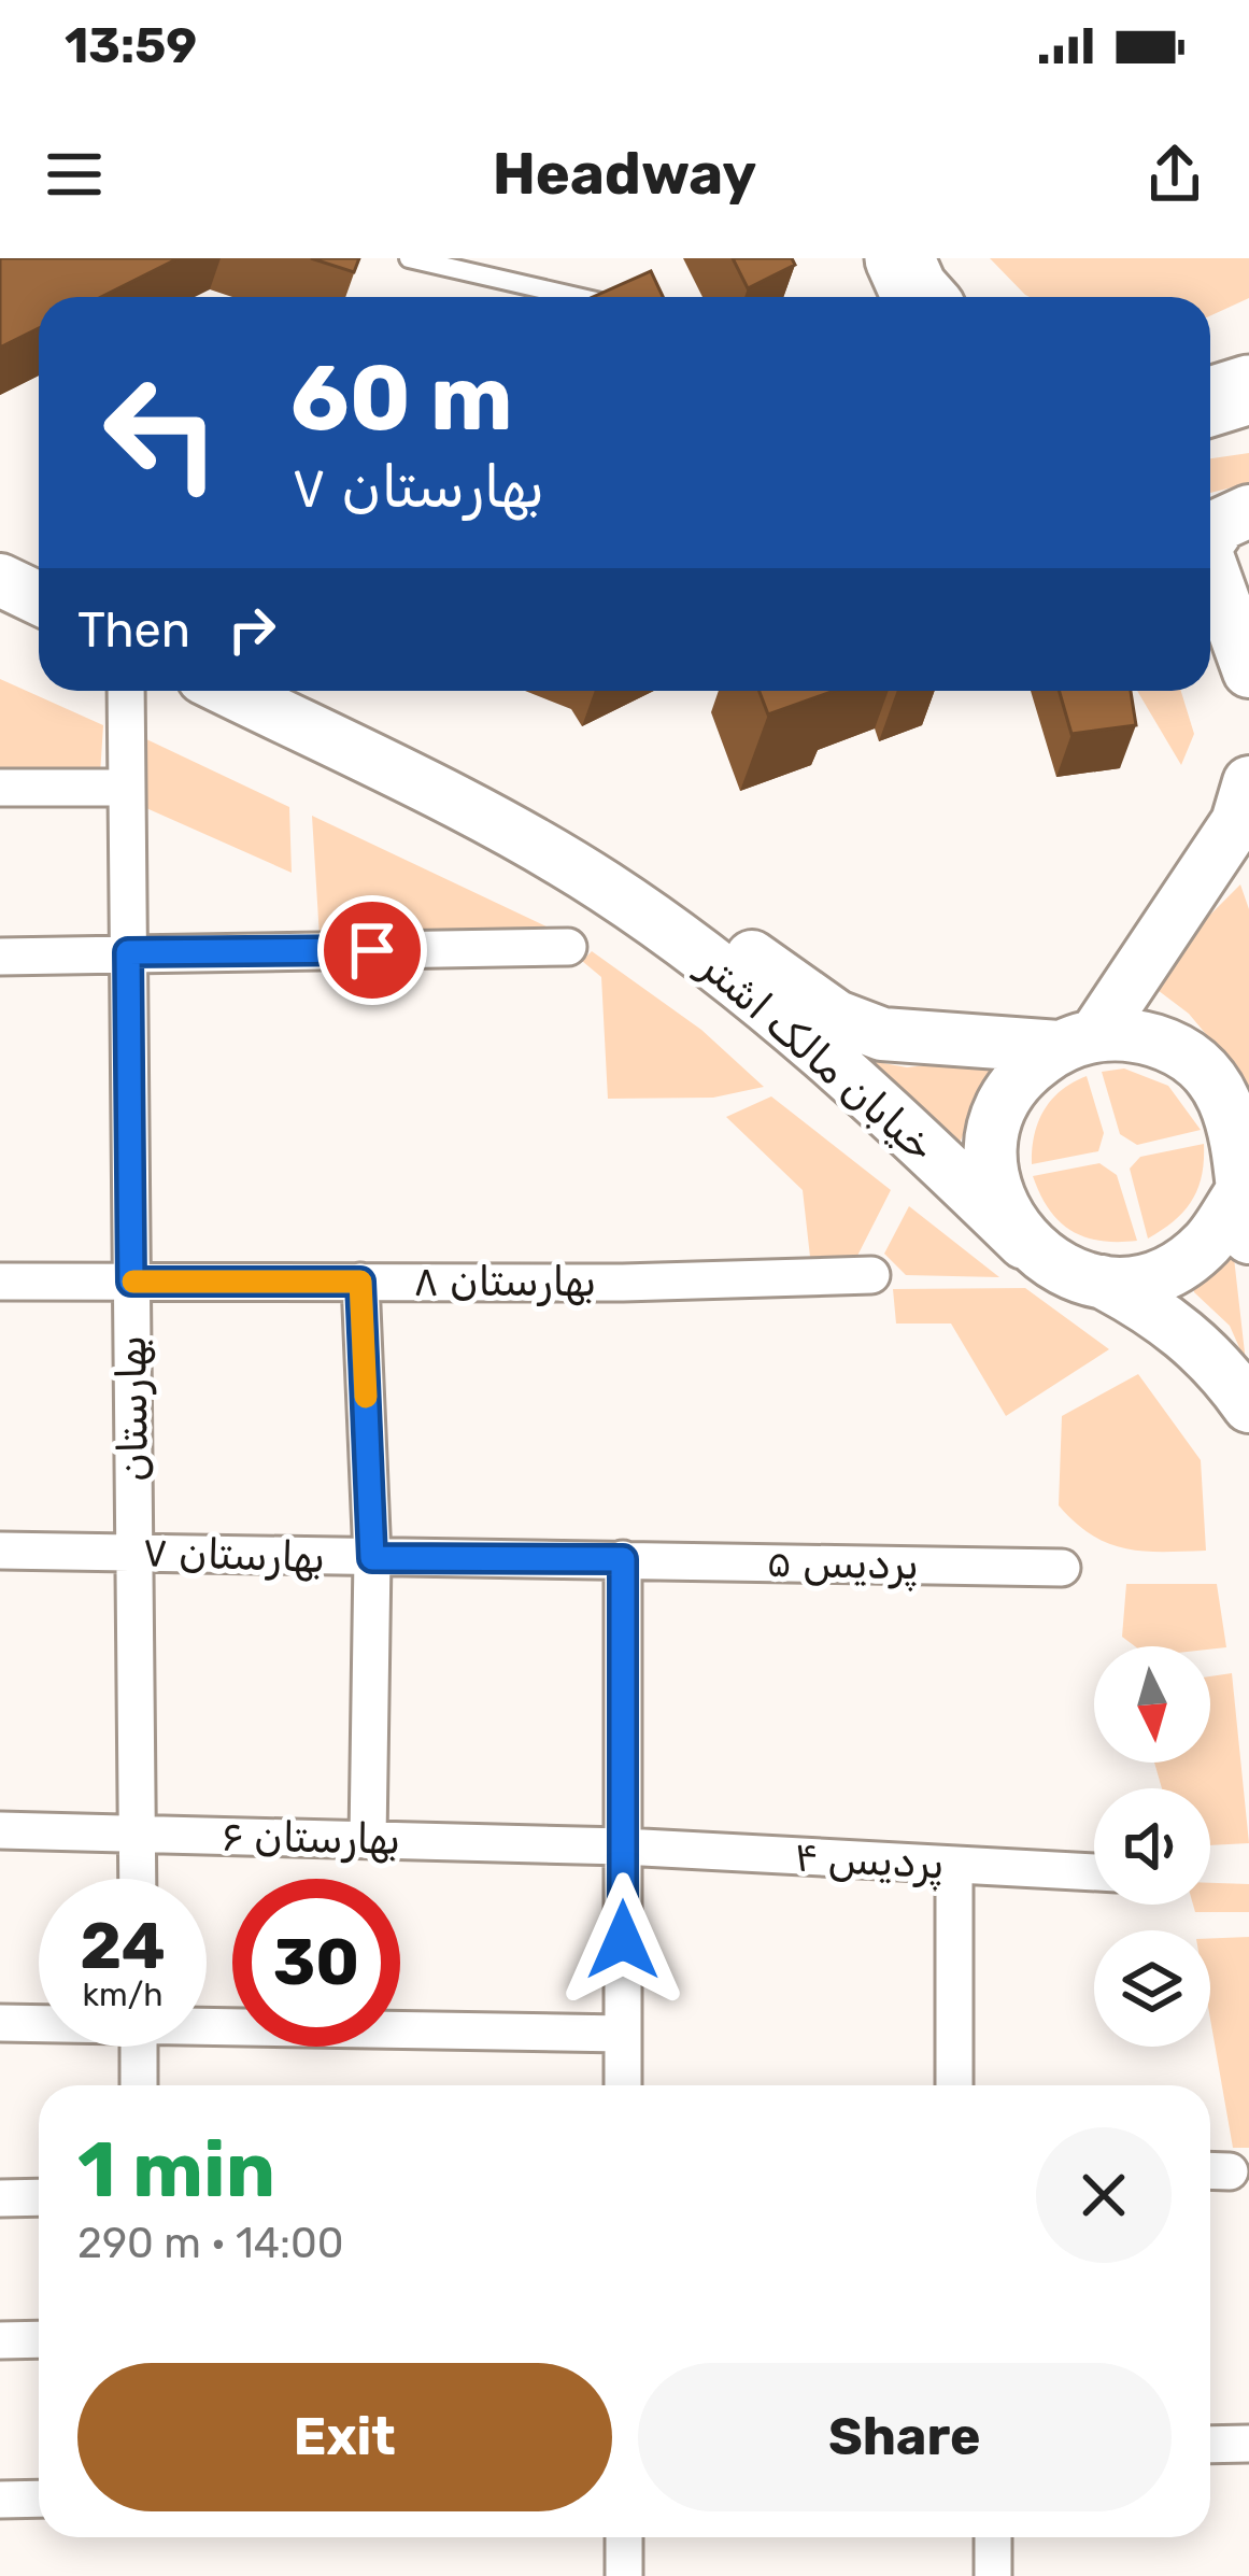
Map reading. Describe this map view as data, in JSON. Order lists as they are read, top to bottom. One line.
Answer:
{"streets":{"main road":["خیابان مالک اشتر"],"street":["بهارستان ۸","بهارستان","بهارستان ۷","پردیس ۵","بهارستان ۶","پردیس ۴"]},"crossings":[["بهارستان ۸","بهارستان"],["بهارستان","بهارستان ۷"],["بهارستان","بهارستان ۶"],["بهارستان ۷","پردیس ۵"],["بهارستان ۶","پردیس ۴"]],"north":"bottom","page":{"status":"13:59","header":"Headway","turn":["60 m","بهارستان ۷"],"then":"Then","speed":"24 km/h","limit":"30","heading":["1 min","290 m · 14:00"],"buttons":["Exit","Share"]}}
